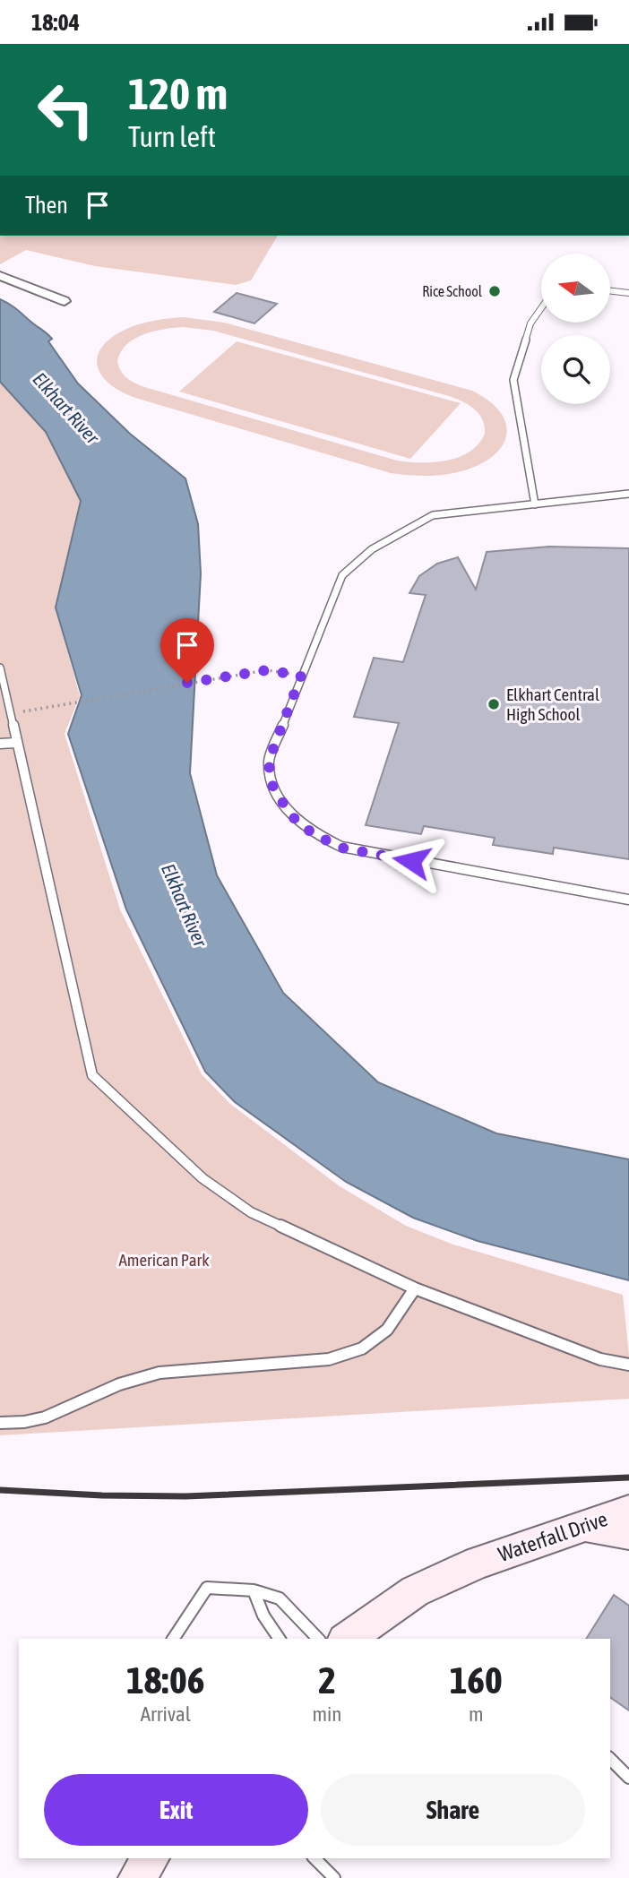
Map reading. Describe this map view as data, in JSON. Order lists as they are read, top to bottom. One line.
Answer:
{"streets":{"main road":["Waterfall Drive"]},"water":["Elkhart River"],"parks":["American Park"],"places":["Rice School","Elkhart Central High School"],"north":"left","page":{"status":"18:04","turn":["120 m","Turn left"],"then":"Then","eta":["18:06","Arrival","2","min","160","m"],"buttons":["Exit","Share"]}}
